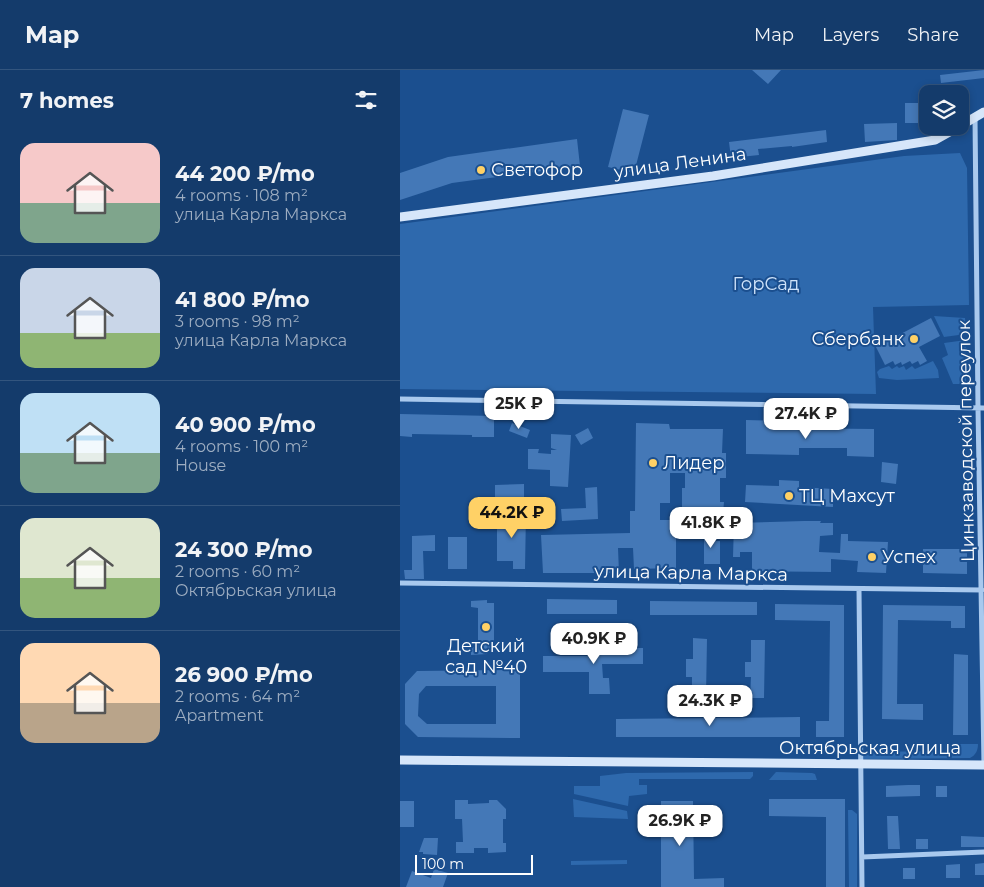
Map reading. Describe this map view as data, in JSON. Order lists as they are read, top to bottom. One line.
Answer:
{"streets":{"street":["улица Ленина","Цинкзаводской переулок","улица Карла Маркса","Октябрьская улица"]},"crossings":[["улица Ленина","Цинкзаводской переулок"],["Цинкзаводской переулок","улица Карла Маркса"],["Цинкзаводской переулок","Октябрьская улица"]],"parks":["ГорСад"],"places":["Светофор","Сбербанк","Лидер","ТЦ Махсут","Успех","Детский сад №40"],"scale_bar":"100 m","page":{"header":"Map","nav":["Map","Layers","Share"],"heading":"7 homes","list":[{"name":"44 200 ₽/mo","note":"4 rooms · 108 m² · улица Карла Маркса"},{"name":"41 800 ₽/mo","note":"3 rooms · 98 m² · улица Карла Маркса"},{"name":"40 900 ₽/mo","note":"4 rooms · 100 m² · House"},{"name":"24 300 ₽/mo","note":"2 rooms · 60 m² · Октябрьская улица"},{"name":"26 900 ₽/mo","note":"2 rooms · 64 m² · Apartment"}],"price":["25K ₽","27.4K ₽","44.2K ₽","41.8K ₽","40.9K ₽","24.3K ₽","26.9K ₽"],"scale":"100 m"}}
